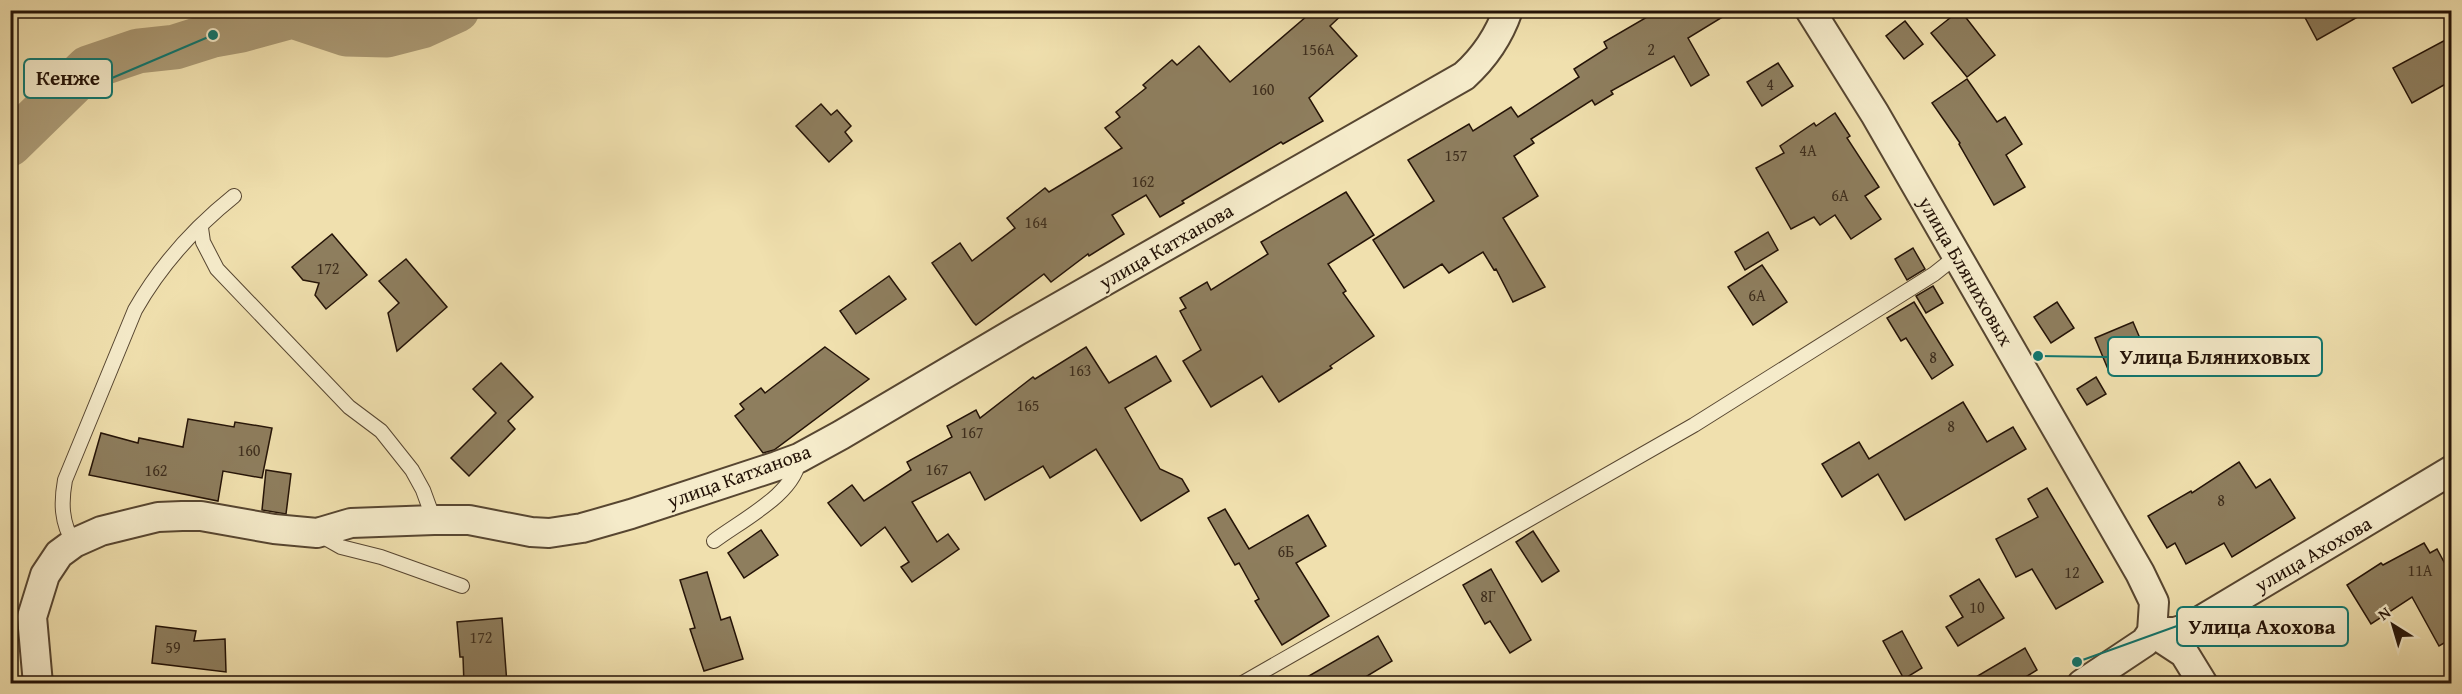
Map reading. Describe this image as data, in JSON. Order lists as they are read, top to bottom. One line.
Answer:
{"streets":{"street":["улица Катханова","улица Бляниховых","улица Ахохова"]},"crossings":[["улица Бляниховых","улица Ахохова"]],"places":["Кенже","Улица Бляниховых","Улица Ахохова"],"house_numbers":["156А","2","4","160","4А","157","162","6А","164","172","6А","8","163","165","8","167","160","167","162","8","6Б","11А","12","8Г","10","172","59"],"north":"top left"}
